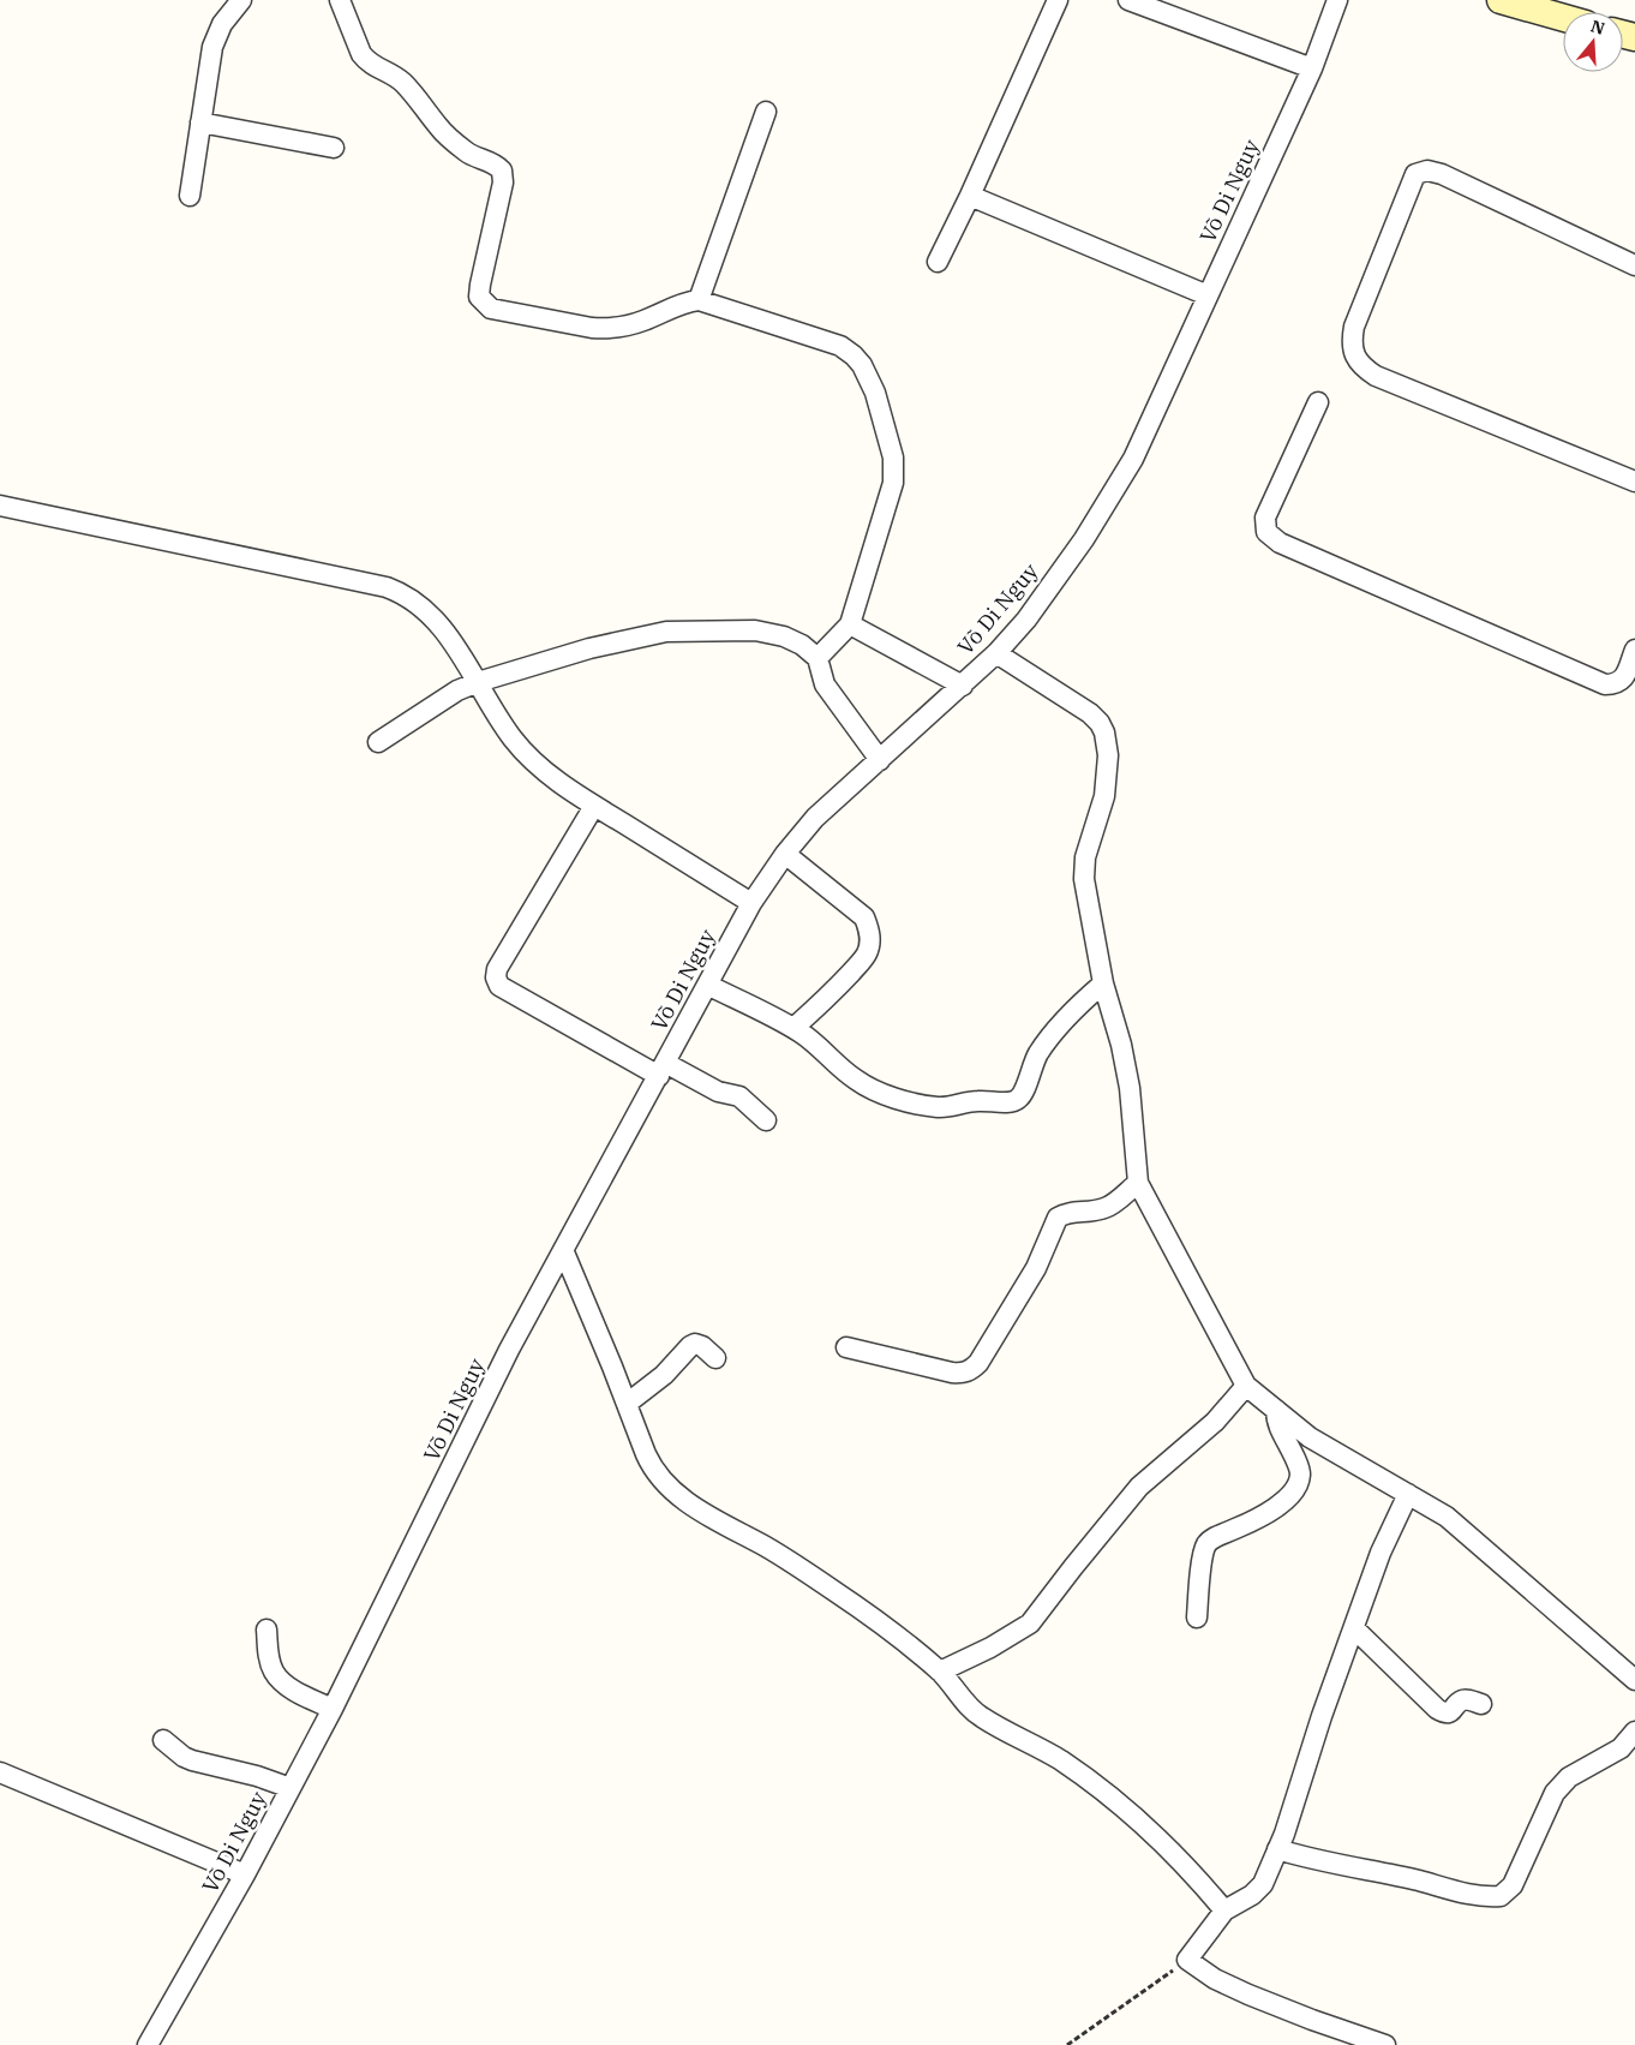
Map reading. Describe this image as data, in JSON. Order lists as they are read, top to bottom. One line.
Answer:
{"streets":{"street":["Võ Di Nguy"]},"north":"top"}
